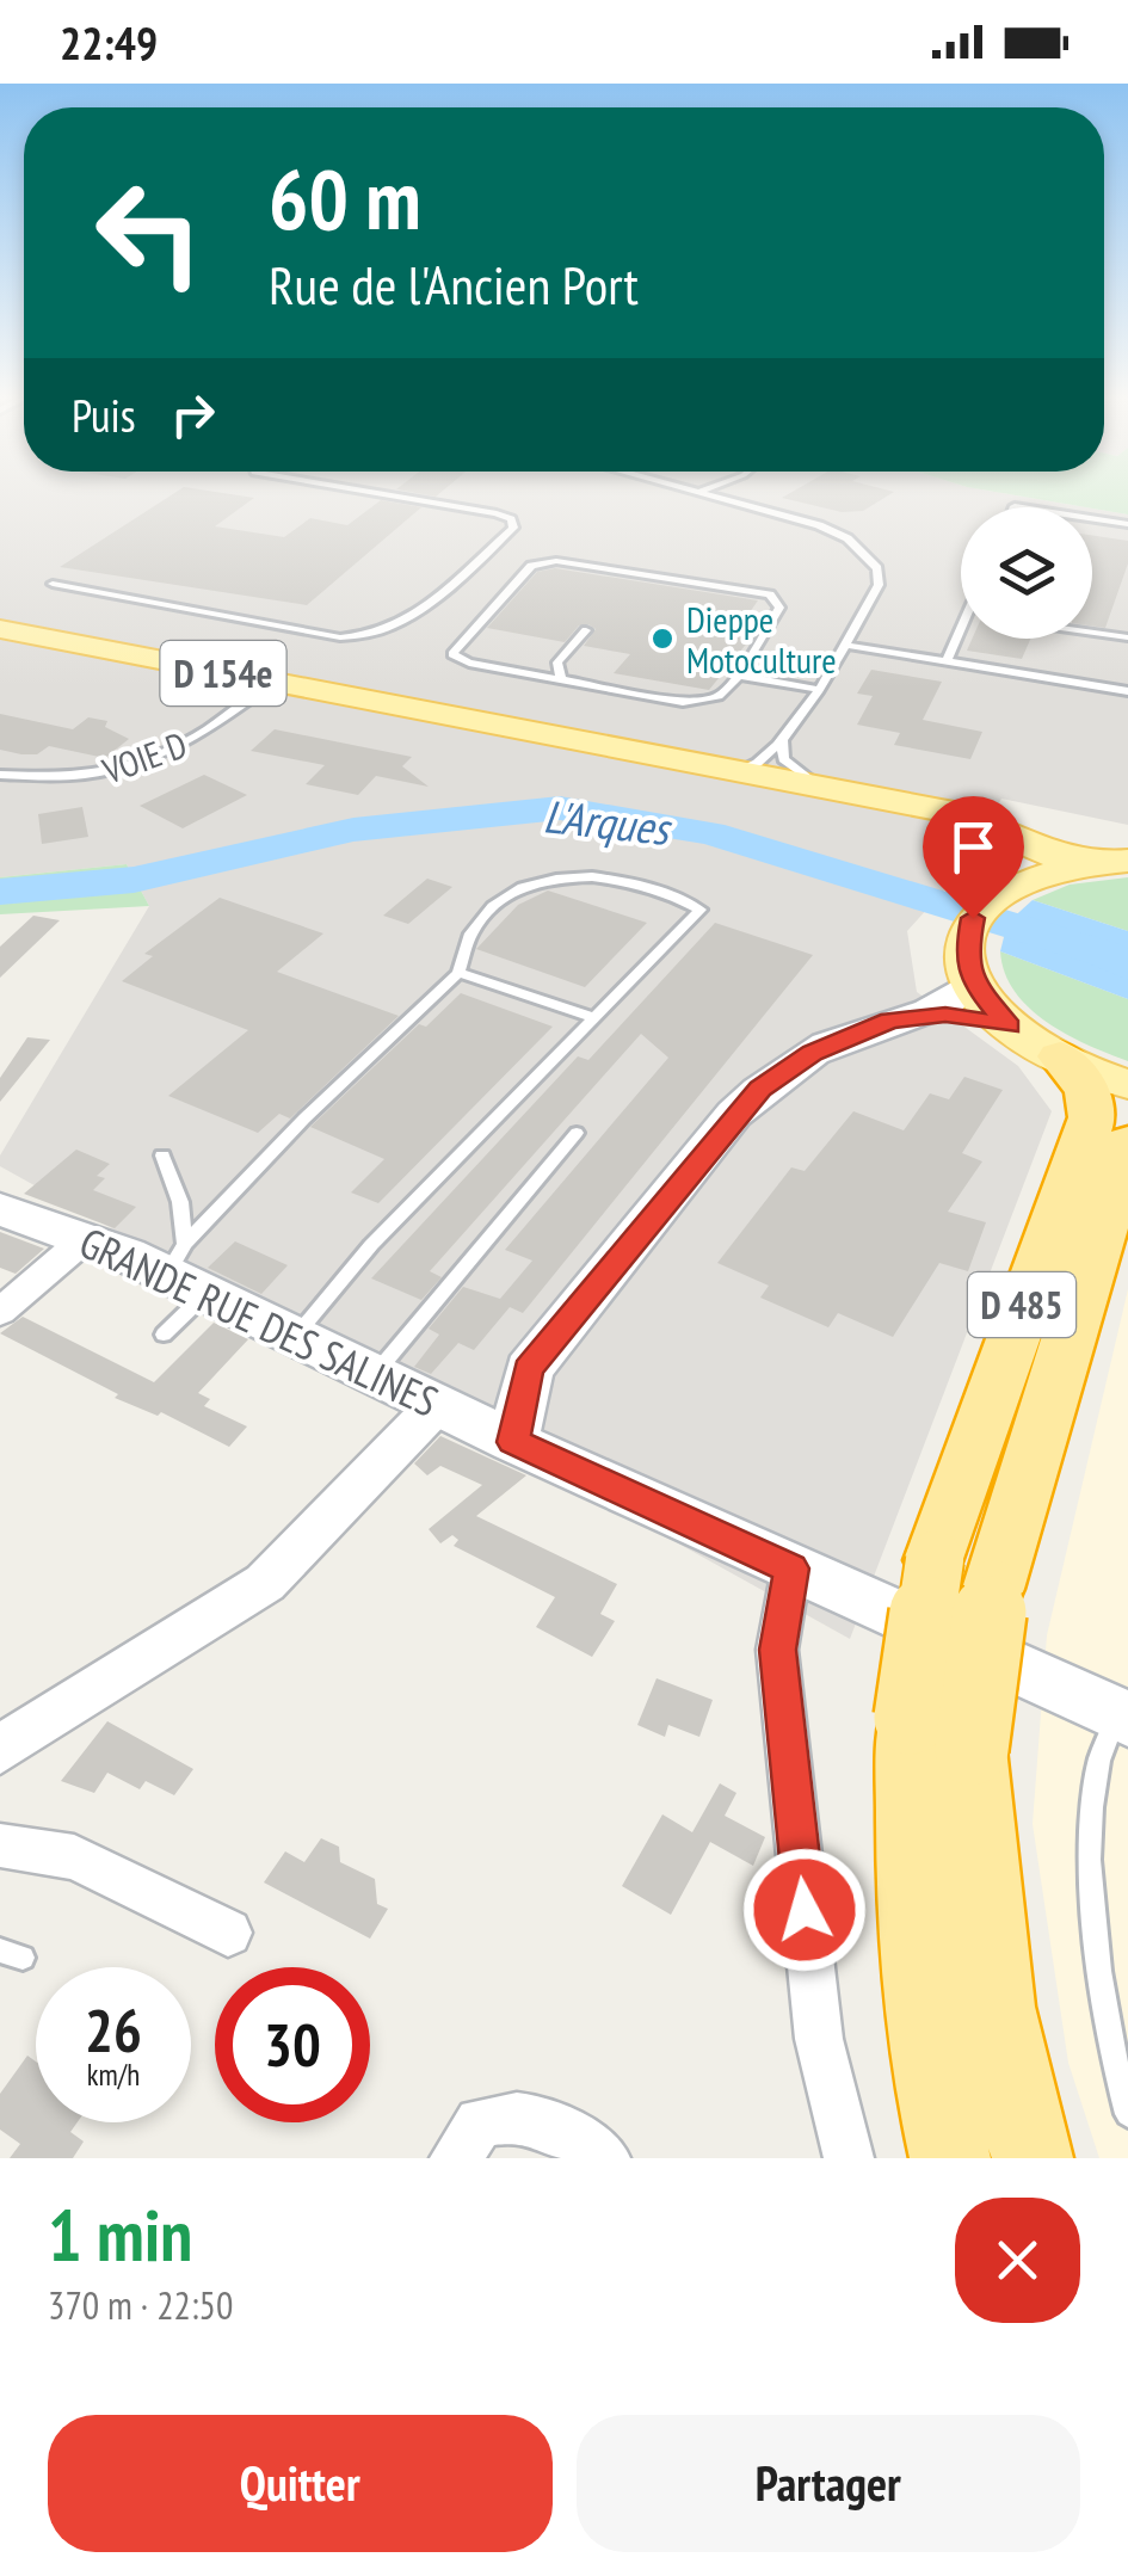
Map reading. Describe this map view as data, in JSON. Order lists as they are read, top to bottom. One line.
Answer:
{"streets":{"highway":["D 485"],"main road":["D 154e","GRANDE RUE DES SALINES"],"lane":["VOIE D"]},"crossings":[["D 154e","VOIE D"]],"water":["L'Arques"],"places":["Dieppe Motoculture"],"page":{"status":"22:49","turn":["60 m","Rue de l'Ancien Port"],"then":"Puis","speed":"26 km/h","limit":"30","heading":["1 min","370 m · 22:50"],"buttons":["Quitter","Partager"]}}
